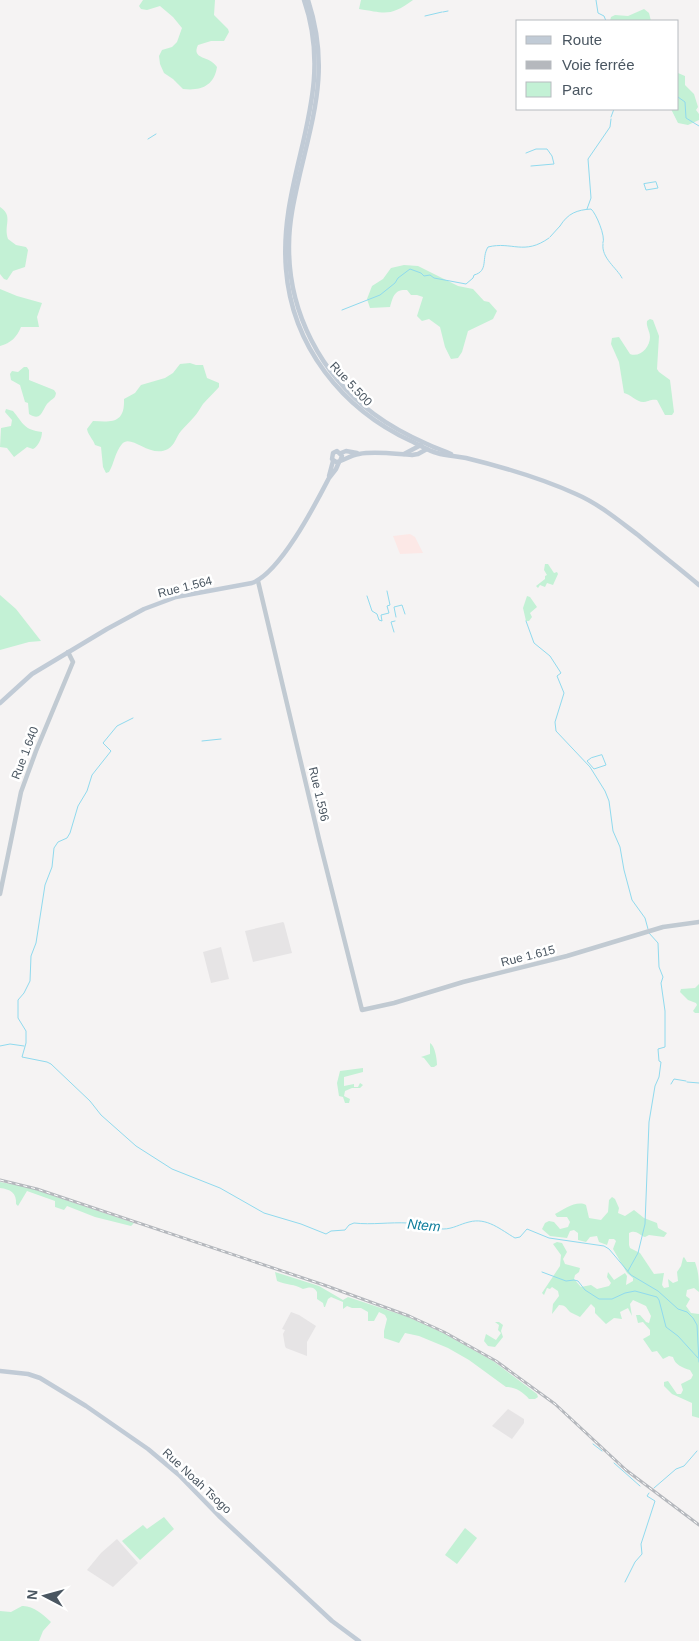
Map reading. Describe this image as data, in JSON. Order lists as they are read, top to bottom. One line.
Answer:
{"streets":{"main road":["Rue 5.500","Rue 1.564","Rue Noah Tsogo"],"street":["Rue 1.640","Rue 1.596","Rue 1.615"]},"crossings":[["Rue 1.564","Rue 1.640"],["Rue 1.564","Rue 1.596"],["Rue 1.596","Rue 1.615"]],"water":["Ntem"],"legend":["Route","Voie ferrée","Parc"],"north":"left"}
